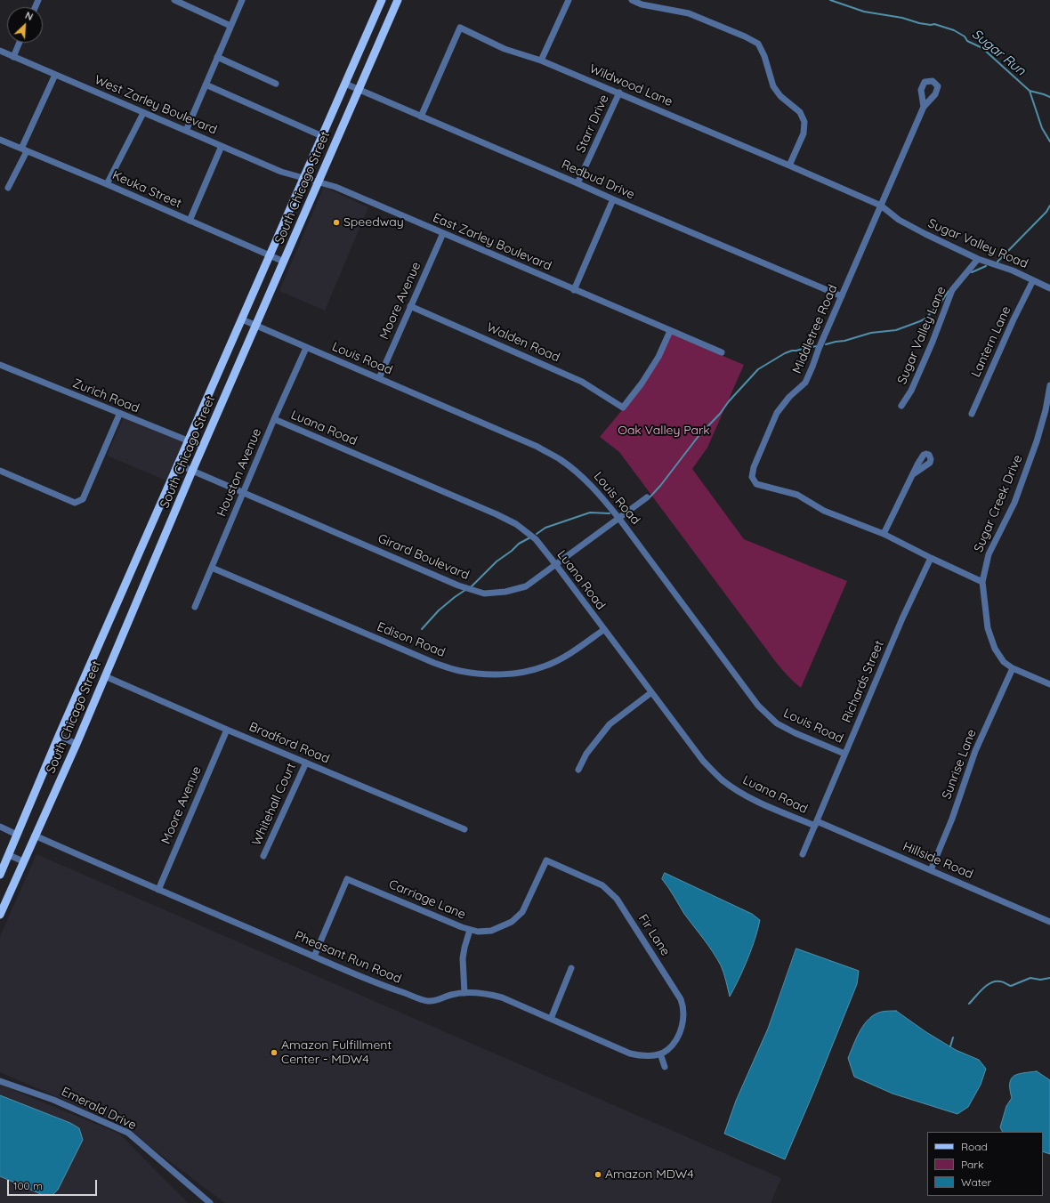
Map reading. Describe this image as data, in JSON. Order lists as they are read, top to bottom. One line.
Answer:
{"streets":{"main road":["South Chicago Street"],"street":["Wildwood Lane","West Zarley Boulevard","Starr Drive","Redbud Drive","Keuka Street","East Zarley Boulevard","Sugar Valley Road","Moore Avenue","Middletree Road","Sugar Valley Lane","Lantern Lane","Walden Road","Louis Road","Zurich Road","Luana Road","Houston Avenue","Sugar Creek Drive","Girard Boulevard","Edison Road","Richards Street","Bradford Road","Sunrise Lane","Whitehall Court","Hillside Road","Carriage Lane","Fir Lane","Pheasant Run Road","Emerald Drive"]},"crossings":[["Wildwood Lane","Starr Drive"],["Wildwood Lane","Redbud Drive"],["Wildwood Lane","Sugar Valley Road"],["Wildwood Lane","Middletree Road"],["West Zarley Boulevard","South Chicago Street"],["West Zarley Boulevard","East Zarley Boulevard"],["Starr Drive","Redbud Drive"],["Redbud Drive","South Chicago Street"],["Redbud Drive","Middletree Road"],["South Chicago Street","Keuka Street"],["South Chicago Street","East Zarley Boulevard"],["South Chicago Street","Louis Road"],["South Chicago Street","Zurich Road"],["South Chicago Street","Girard Boulevard"],["South Chicago Street","Bradford Road"],["South Chicago Street","Pheasant Run Road"],["East Zarley Boulevard","Moore Avenue"],["East Zarley Boulevard","Walden Road"],["Sugar Valley Road","Middletree Road"],["Sugar Valley Road","Sugar Valley Lane"],["Sugar Valley Road","Lantern Lane"],["Moore Avenue","Walden Road"],["Moore Avenue","Louis Road"],["Moore Avenue","Bradford Road"],["Moore Avenue","Pheasant Run Road"],["Middletree Road","Sugar Creek Drive"],["Middletree Road","Richards Street"],["Louis Road","Houston Avenue"],["Louis Road","Girard Boulevard"],["Louis Road","Richards Street"],["Luana Road","Houston Avenue"],["Luana Road","Girard Boulevard"],["Luana Road","Edison Road"],["Luana Road","Richards Street"],["Luana Road","Hillside Road"],["Houston Avenue","Girard Boulevard"],["Houston Avenue","Edison Road"],["Sugar Creek Drive","Sunrise Lane"],["Richards Street","Hillside Road"],["Bradford Road","Whitehall Court"],["Sunrise Lane","Hillside Road"],["Carriage Lane","Fir Lane"],["Carriage Lane","Pheasant Run Road"],["Fir Lane","Pheasant Run Road"]],"water":["Sugar Run"],"parks":["Oak Valley Park"],"places":["Speedway","Amazon Fulfillment Center - MDW4","Amazon MDW4"],"legend":["Road","Park","Water"],"scale_bar":"100 m","north":"top right"}
